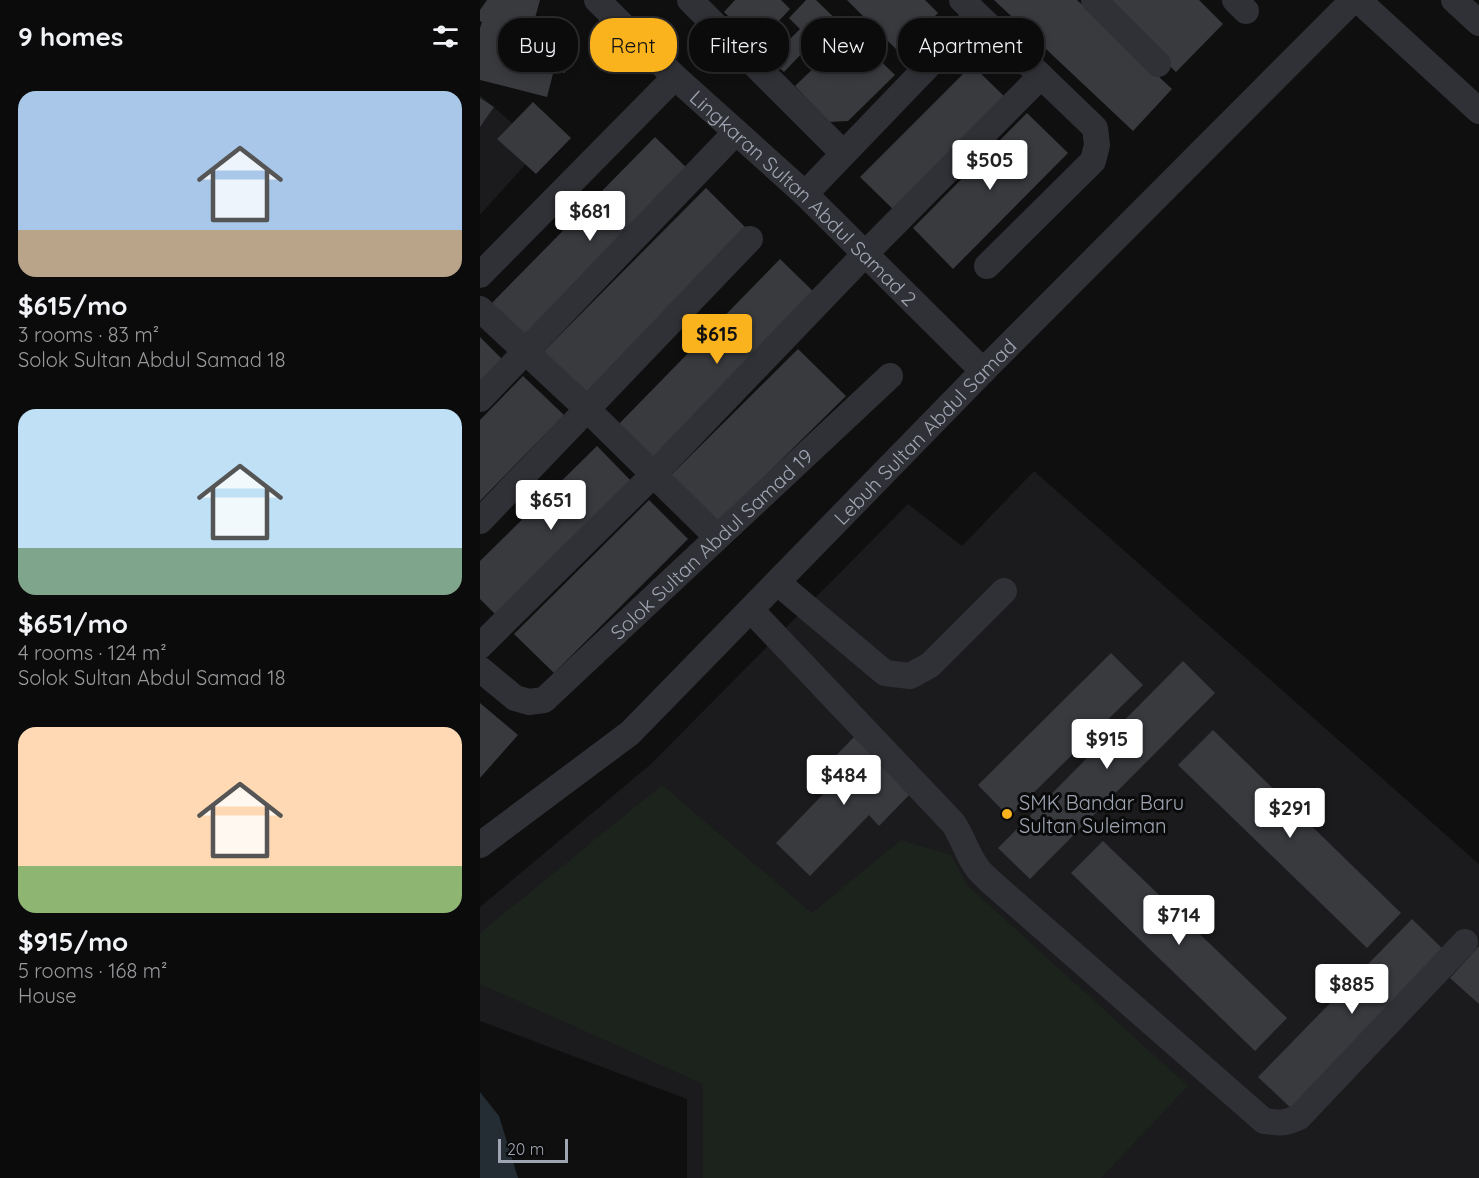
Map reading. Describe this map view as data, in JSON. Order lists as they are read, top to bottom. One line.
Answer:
{"streets":{"street":["Lingkaran Sultan Abdul Samad 2","Lebuh Sultan Abdul Samad","Solok Sultan Abdul Samad 19"]},"crossings":[["Lingkaran Sultan Abdul Samad 2","Lebuh Sultan Abdul Samad"]],"places":["SMK Bandar Baru Sultan Suleiman"],"scale_bar":"20 m","page":{"heading":"9 homes","chip":["Buy","Rent","Filters","New","Apartment"],"list":[{"name":"$615/mo","note":"3 rooms · 83 m² · Solok Sultan Abdul Samad 18"},{"name":"$651/mo","note":"4 rooms · 124 m² · Solok Sultan Abdul Samad 18"},{"name":"$915/mo","note":"5 rooms · 168 m² · House"}],"price":["$505","$681","$615","$651","$915","$484","$291","$714","$885"],"scale":"20 m"}}
